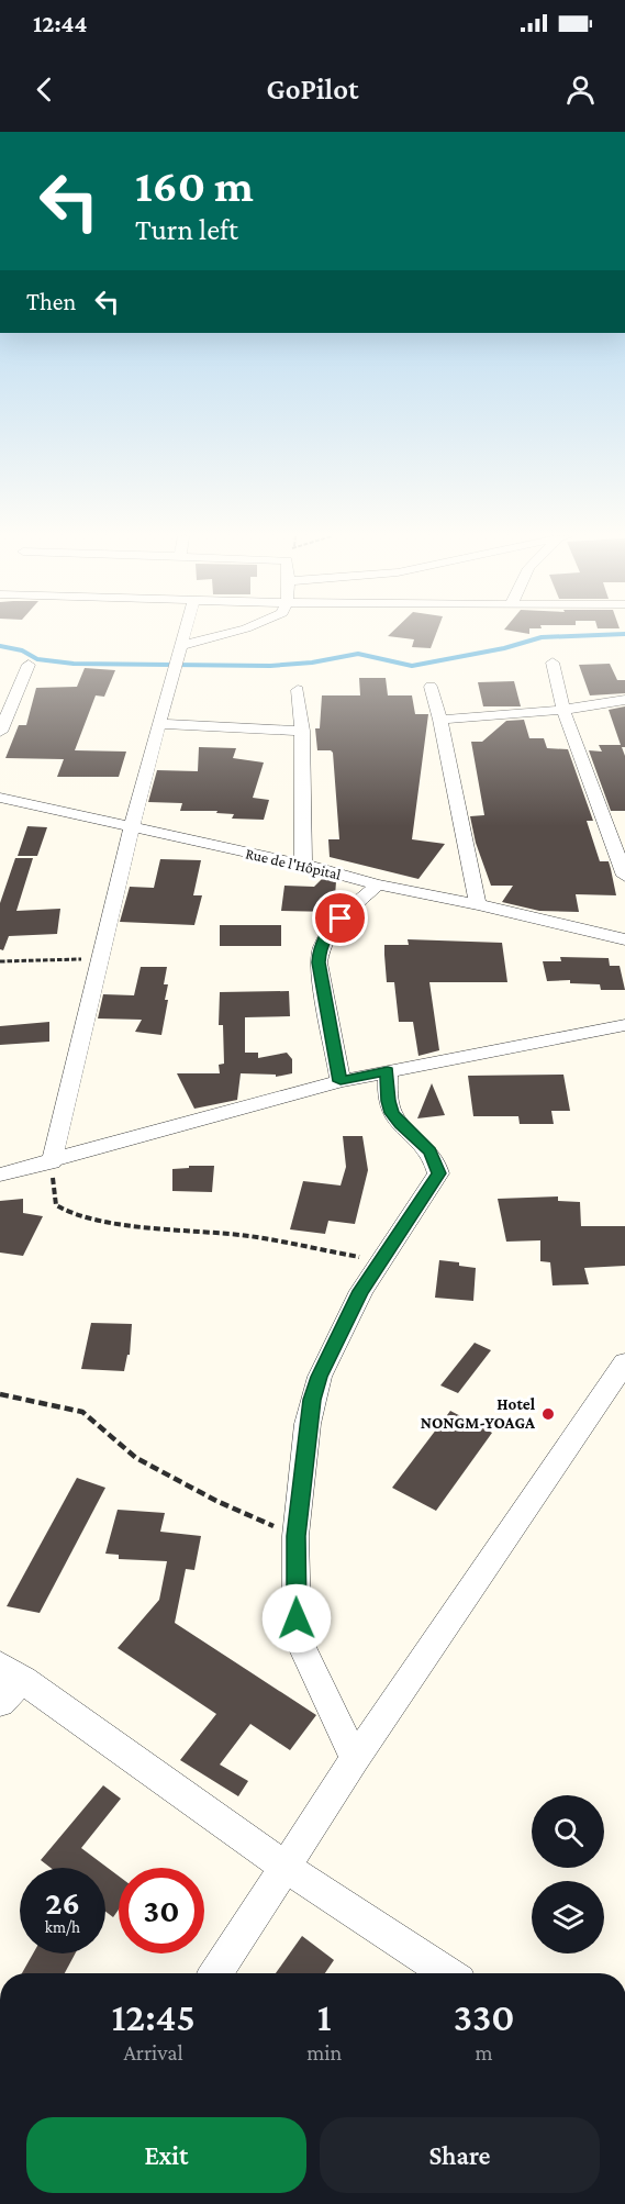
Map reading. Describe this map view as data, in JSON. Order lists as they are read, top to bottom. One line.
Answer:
{"streets":{"street":["Rue de l'Hôpital"]},"places":["Hotel NONGM-YOAGA"],"page":{"status":"12:44","header":"GoPilot","turn":["160 m","Turn left"],"then":"Then","speed":"26 km/h","limit":"30","eta":["12:45","Arrival","1","min","330","m"],"buttons":["Exit","Share"]}}
